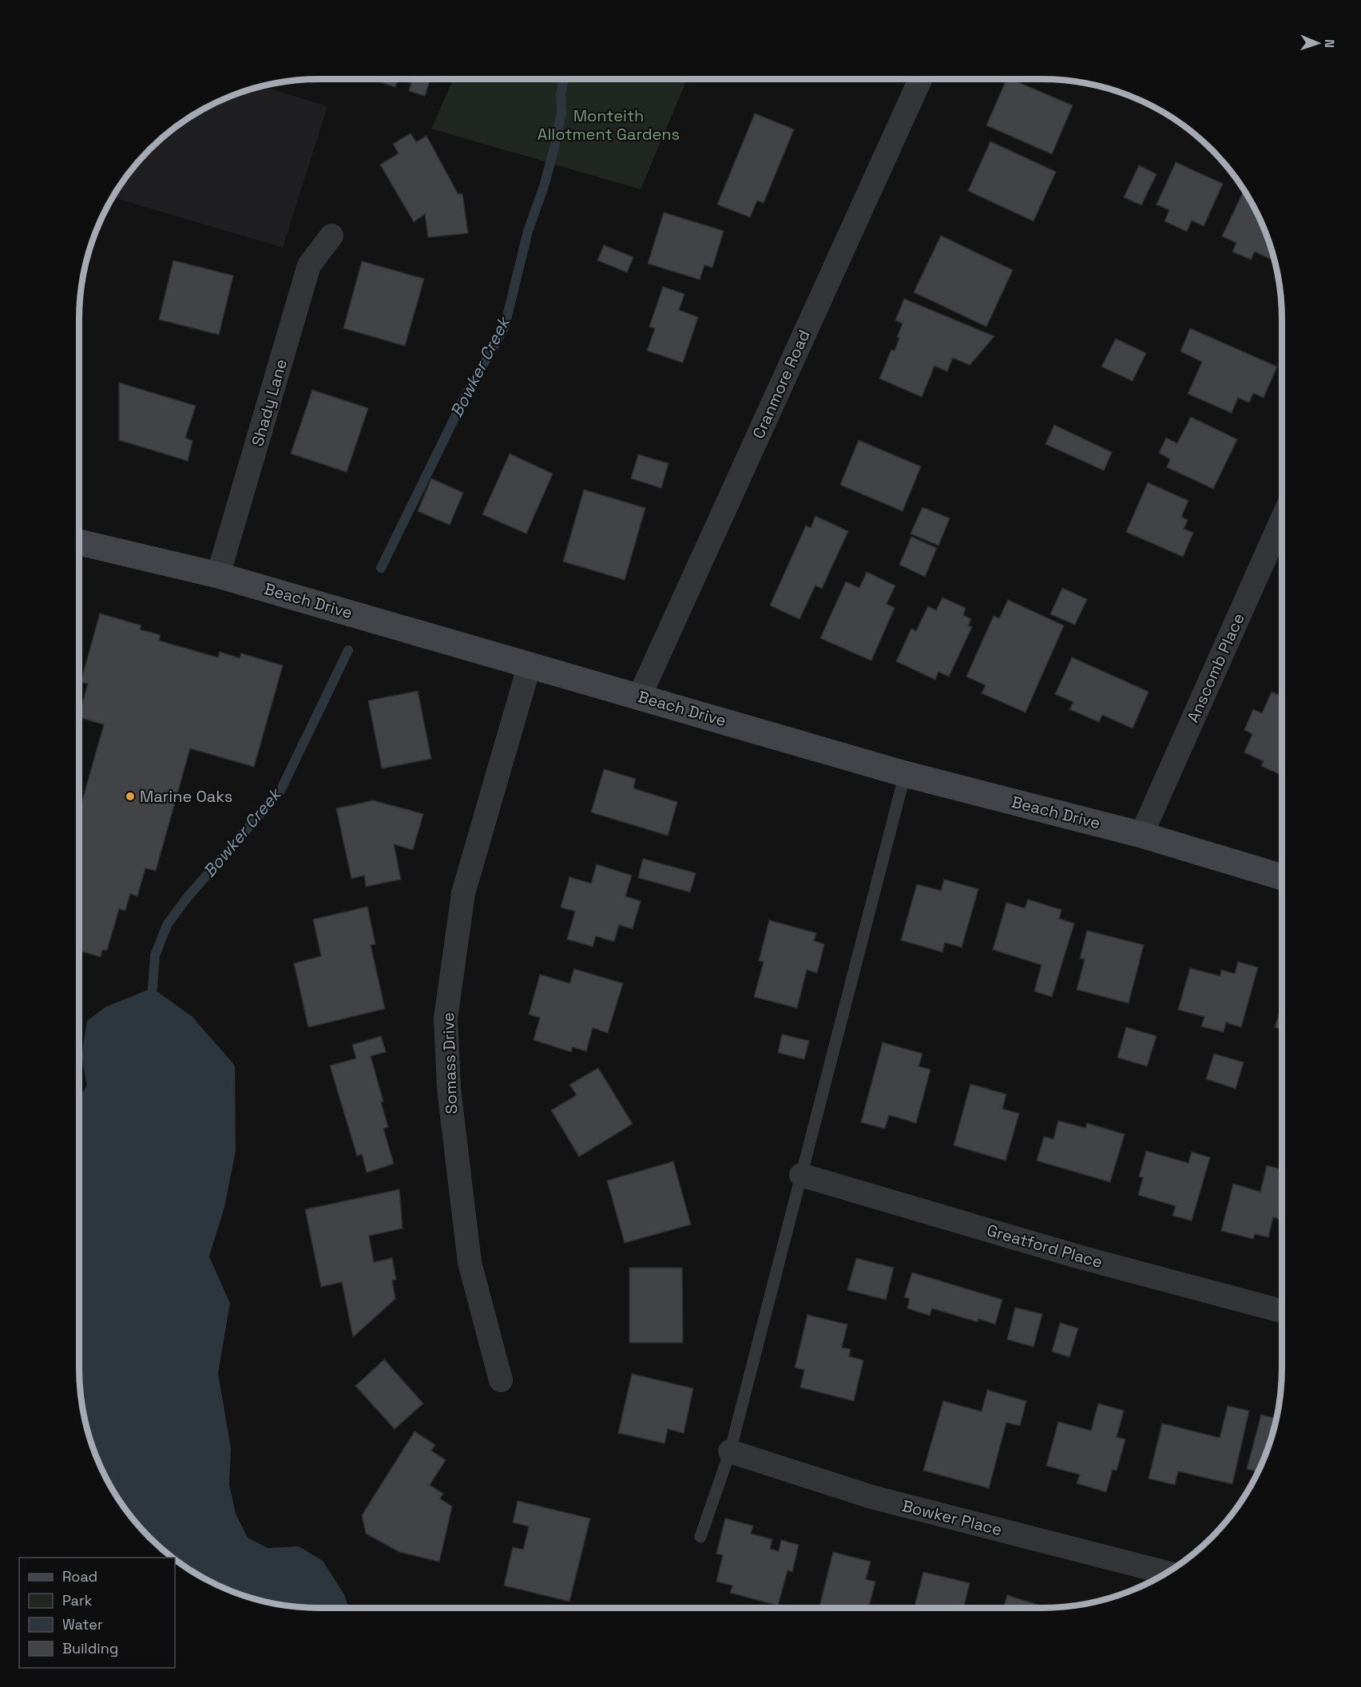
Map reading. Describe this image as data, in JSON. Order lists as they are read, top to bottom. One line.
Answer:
{"streets":{"main road":["Beach Drive"],"street":["Cranmore Road","Shady Lane","Anscomb Place","Somass Drive","Greatford Place","Bowker Place"]},"crossings":[["Cranmore Road","Beach Drive"],["Shady Lane","Beach Drive"],["Beach Drive","Anscomb Place"],["Beach Drive","Somass Drive"]],"water":["Bowker Creek"],"parks":["Monteith Allotment Gardens"],"places":["Marine Oaks"],"legend":["Road","Park","Water","Building"],"north":"right"}
